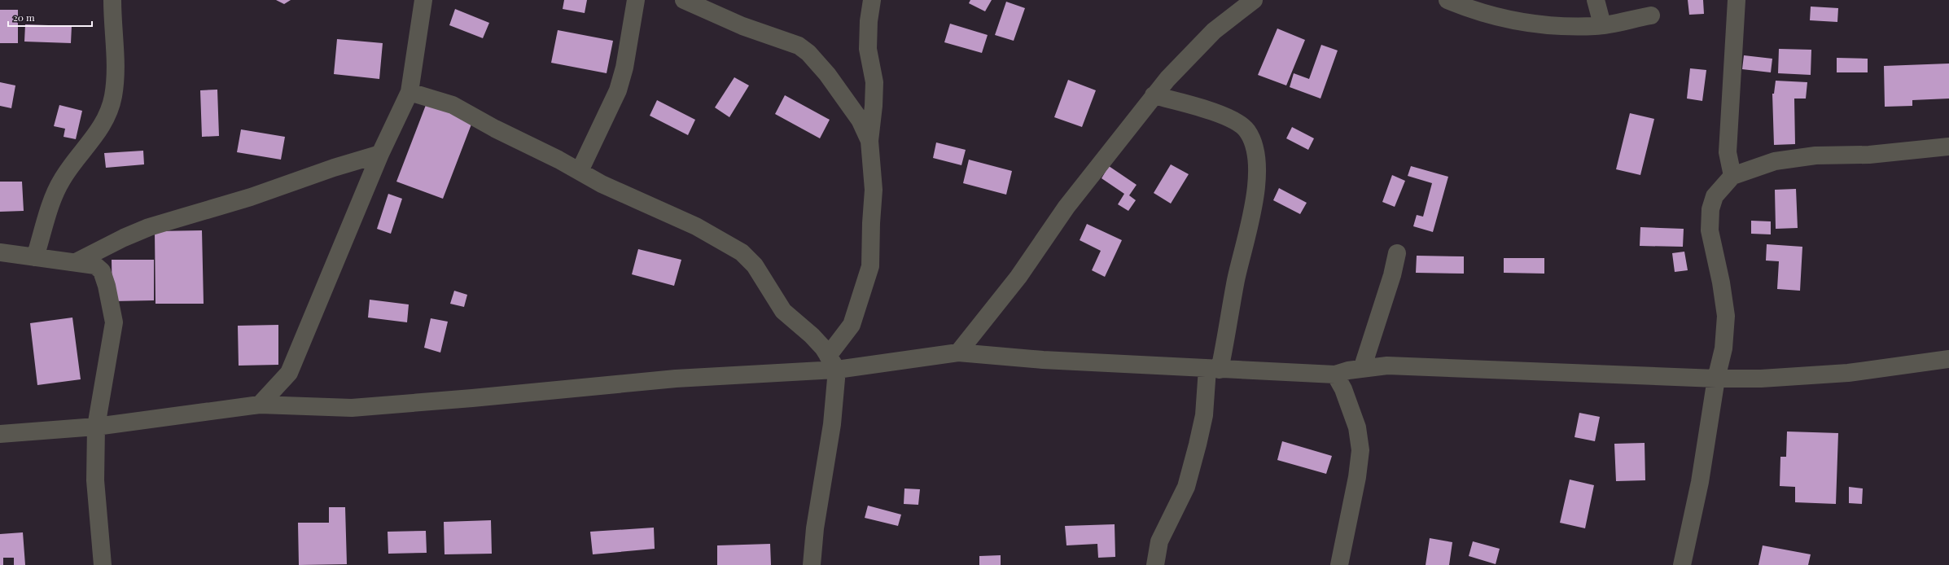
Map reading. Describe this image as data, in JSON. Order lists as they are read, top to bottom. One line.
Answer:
{"scale_bar":"20 m"}
